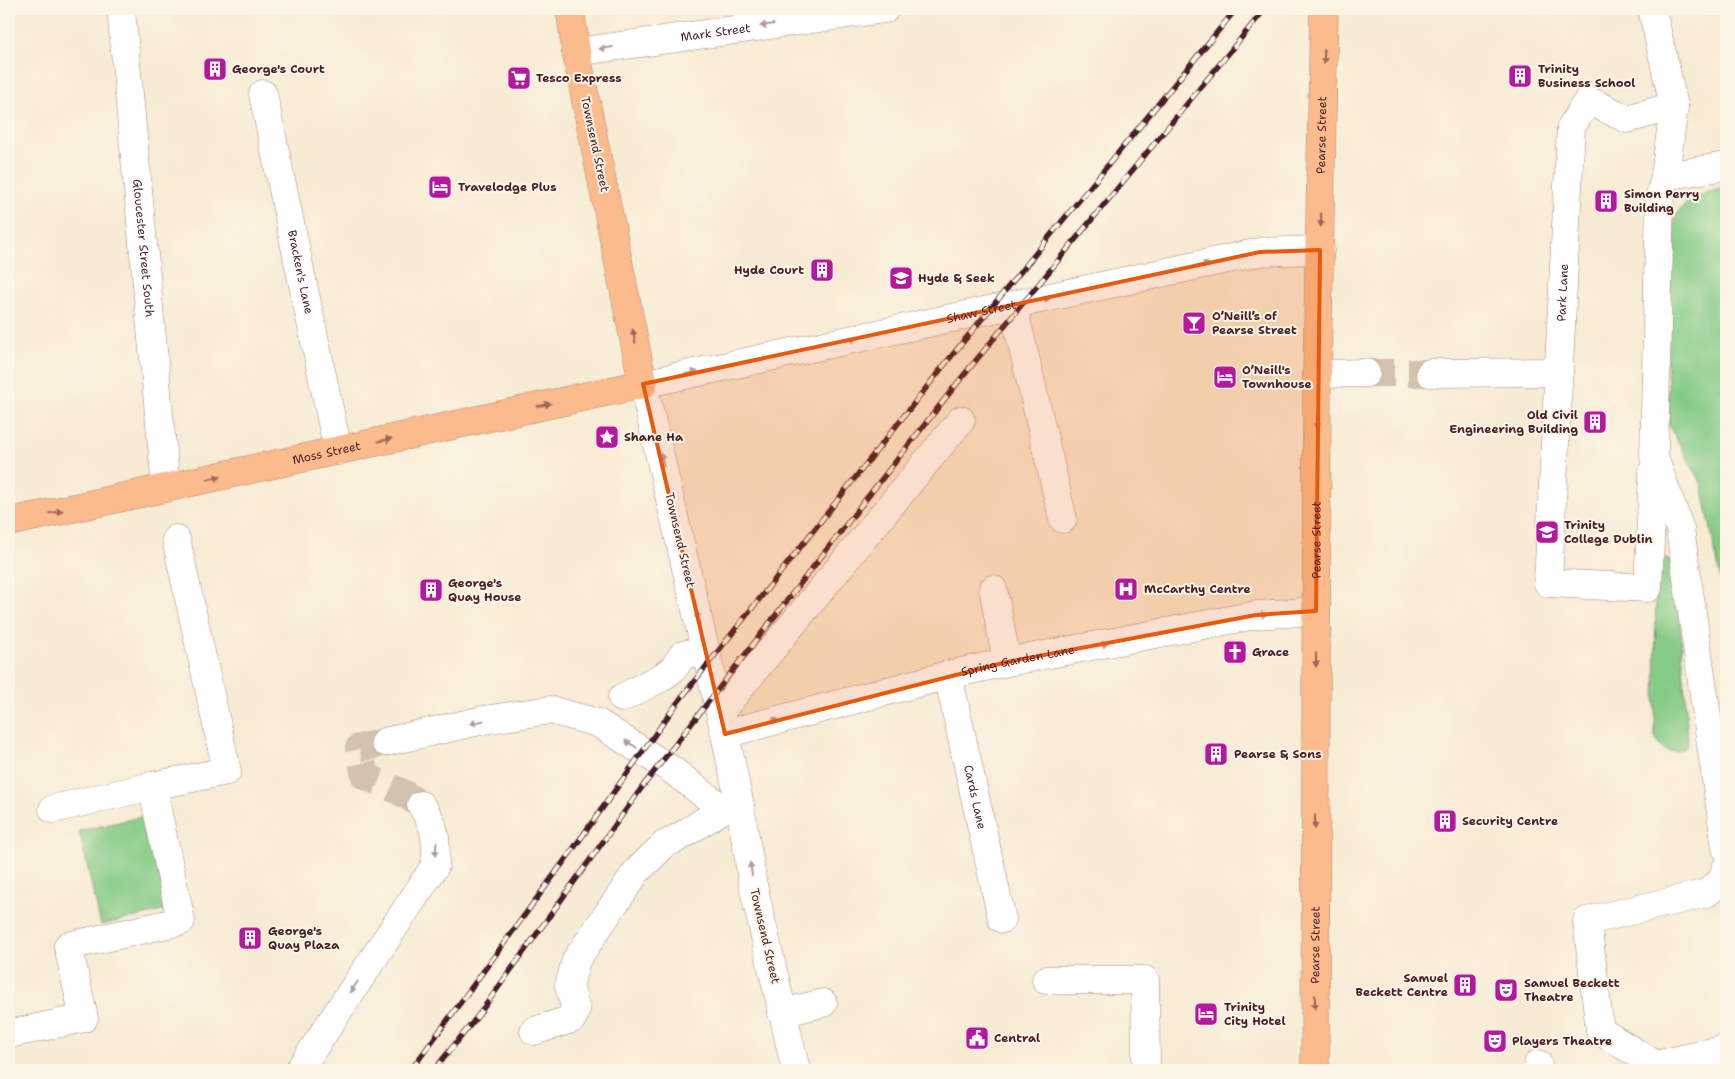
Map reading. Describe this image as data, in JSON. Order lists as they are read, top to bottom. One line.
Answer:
{"streets":{"main road":["Pearse Street","Townsend Street","Moss Street"],"street":["Mark Street","Gloucester Street South","Bracken's Lane","Park Lane","Shaw Street","Spring Garden Lane","Cards Lane"]},"crossings":[["Mark Street","Townsend Street"],["Pearse Street","Shaw Street"],["Pearse Street","Spring Garden Lane"],["Townsend Street","Shaw Street"],["Townsend Street","Moss Street"],["Townsend Street","Spring Garden Lane"],["Gloucester Street South","Moss Street"],["Bracken's Lane","Moss Street"],["Shaw Street","Moss Street"],["Spring Garden Lane","Cards Lane"]],"one_way":["Mark Street","Pearse Street","Townsend Street","Shaw Street","Moss Street","Spring Garden Lane"],"places":{"building":["George's Court","Trinity Business School","Simon Perry Building","Hyde Court","Old Civil Engineering Building","George's Quay House","Pearse & Sons","Security Centre","George's Quay Plaza","Samuel Beckett Centre"],"supermarket":["Tesco Express"],"hotel":["Travelodge Plus","O’Neill's Townhouse","Trinity City Hotel"],"school or university":["Hyde & Seek","Trinity College Dublin"],"bar":["O’Neill’s of Pearse Street"],"place":["Shane Ha"],"hospital":["McCarthy Centre"],"church":["Grace"],"theatre":["Samuel Beckett Theatre","Players Theatre"],"public building":["Central"]}}
